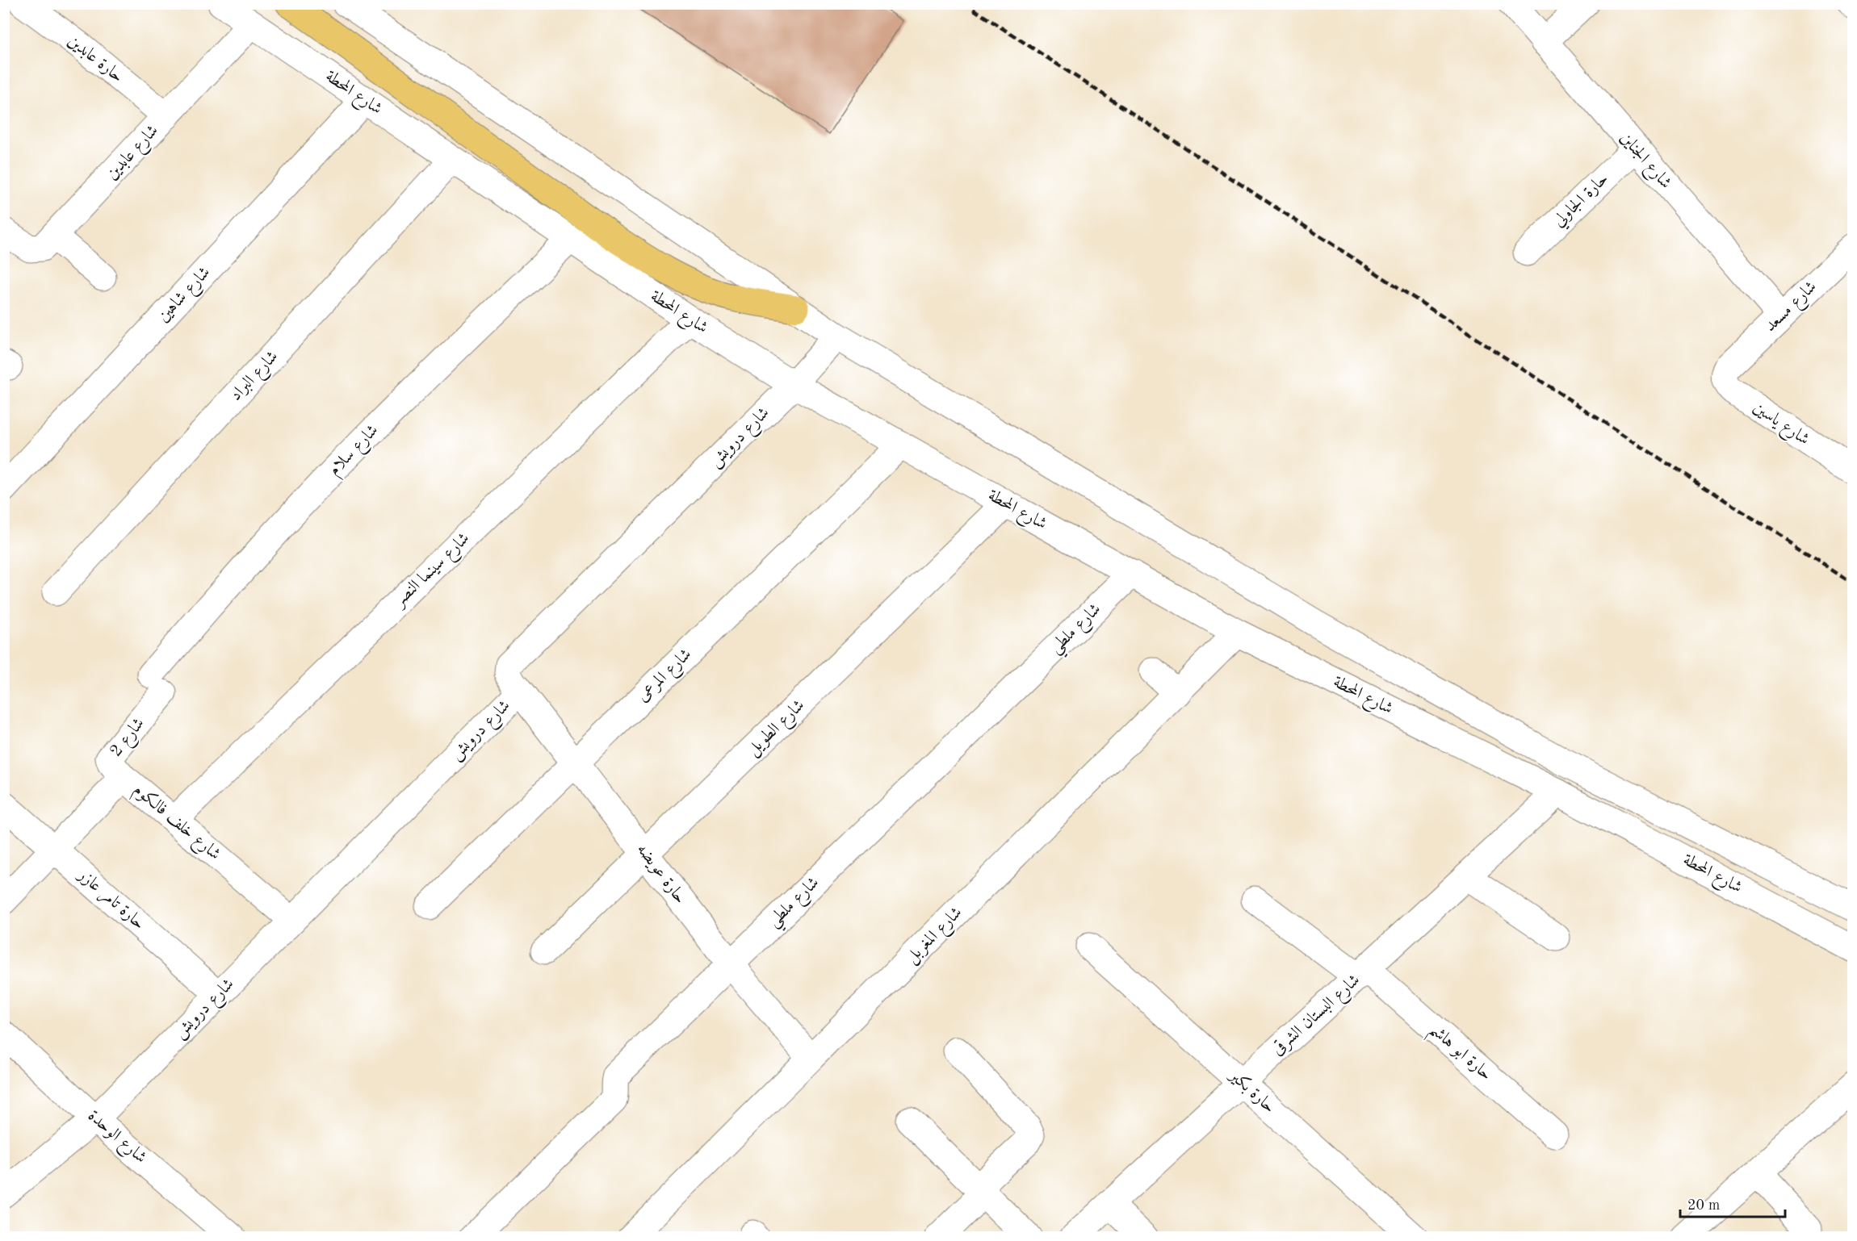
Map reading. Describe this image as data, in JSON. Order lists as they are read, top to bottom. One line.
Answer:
{"streets":{"street":["حارة عابدين","شارع المحطة","شارع عابدين","شارع الجناين","حارة الجاولي","شارع شاهين","شارع مسعد","شارع البراد","شارع ياسين","شارع درويش","شارع سلام","شارع سينما النصر","شارع ملطي","شارع المرعى","شارع الطويل","شارع 2","شارع خلف فالكوم","حارة عويضه","حارة تامر عازر","شارع المغربل","شارع البستان الشرقى","حارة ابو هاشم","حارة بكير","شارع الوحدة"]},"crossings":[["حارة عابدين","شارع عابدين"],["شارع المحطة","شارع عابدين"],["شارع المحطة","شارع شاهين"],["شارع المحطة","شارع البراد"],["شارع المحطة","شارع درويش"],["شارع المحطة","شارع سلام"],["شارع المحطة","شارع سينما النصر"],["شارع المحطة","شارع ملطي"],["شارع المحطة","شارع المرعى"],["شارع المحطة","شارع الطويل"],["شارع المحطة","شارع المغربل"],["شارع المحطة","شارع البستان الشرقى"],["شارع الجناين","حارة الجاولي"],["شارع الجناين","شارع مسعد"],["شارع مسعد","شارع ياسين"],["شارع درويش","شارع خلف فالكوم"],["شارع درويش","حارة عويضه"],["شارع درويش","حارة تامر عازر"],["شارع درويش","شارع الوحدة"],["شارع سلام","شارع 2"],["شارع سينما النصر","شارع خلف فالكوم"],["شارع ملطي","حارة عويضه"],["شارع المرعى","حارة عويضه"],["شارع الطويل","حارة عويضه"],["شارع 2","شارع خلف فالكوم"],["شارع خلف فالكوم","حارة تامر عازر"],["حارة عويضه","شارع المغربل"],["شارع البستان الشرقى","حارة ابو هاشم"],["شارع البستان الشرقى","حارة بكير"]],"scale_bar":"20 m"}
